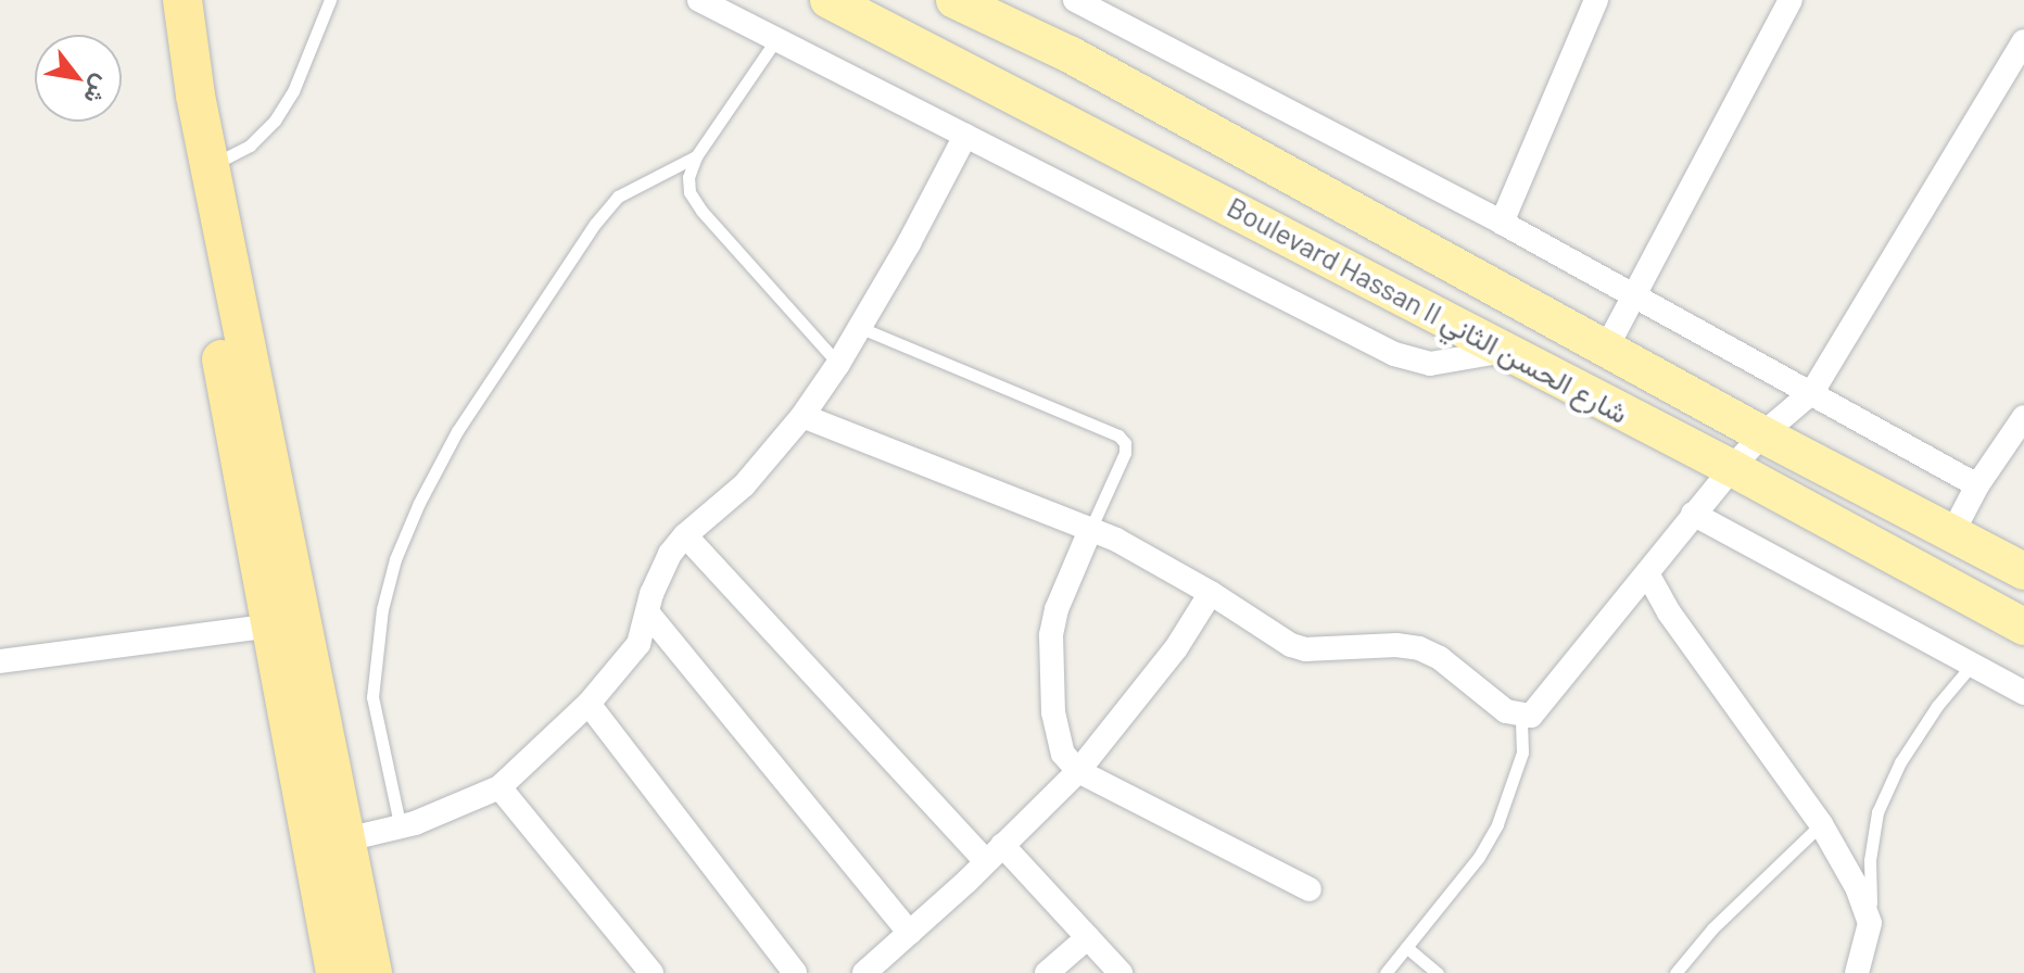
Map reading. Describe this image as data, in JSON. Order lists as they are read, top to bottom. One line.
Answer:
{"streets":{"main road":["Boulevard Hassan II شارع الحسن الثاني"]},"north":"bottom right"}
